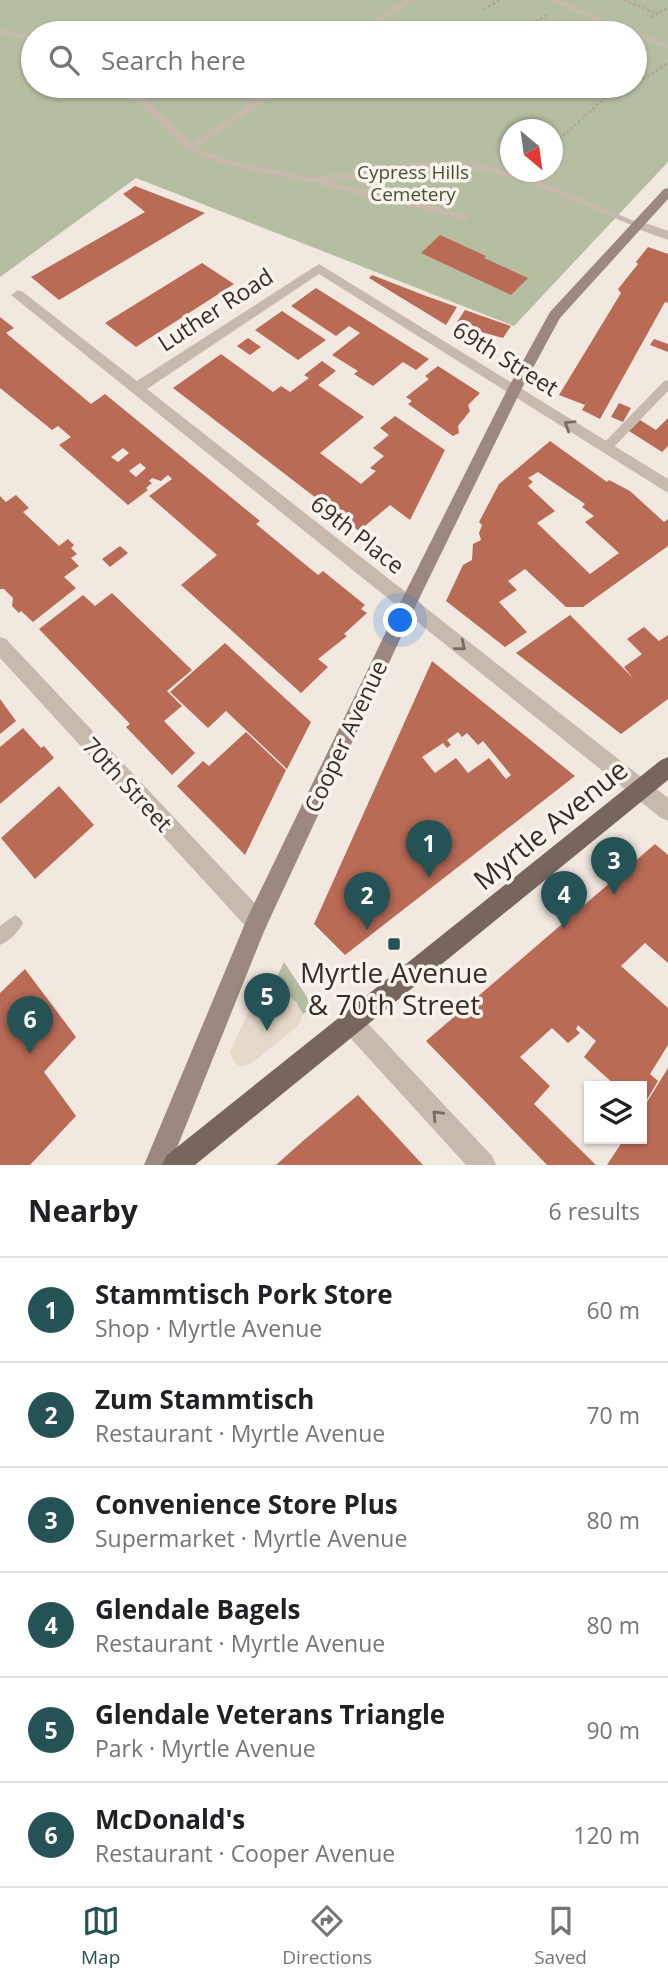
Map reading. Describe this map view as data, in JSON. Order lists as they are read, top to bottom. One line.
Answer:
{"streets":{"main road":["Cooper Avenue","Myrtle Avenue"],"street":["Luther Road","69th Street","69th Place","70th Street"]},"crossings":[["Luther Road","69th Street"],["Luther Road","69th Place"],["69th Street","Cooper Avenue"],["69th Place","Cooper Avenue"],["69th Place","Myrtle Avenue"],["Cooper Avenue","70th Street"]],"one_way":["69th Place"],"parks":["Cypress Hills Cemetery"],"places":{"transit":["Myrtle Avenue & 70th Street"]},"north":"bottom right","page":{"search":"Search here","pins":["1","3","4","2","5","6"],"heading":["Nearby","6 results"],"list":[{"mark":"1","name":"Stammtisch Pork Store","note":"Shop · Myrtle Avenue","value":"60 m"},{"mark":"2","name":"Zum Stammtisch","note":"Restaurant · Myrtle Avenue","value":"70 m"},{"mark":"3","name":"Convenience Store Plus","note":"Supermarket · Myrtle Avenue","value":"80 m"},{"mark":"4","name":"Glendale Bagels","note":"Restaurant · Myrtle Avenue","value":"80 m"},{"mark":"5","name":"Glendale Veterans Triangle","note":"Park · Myrtle Avenue","value":"90 m"},{"mark":"6","name":"McDonald's","note":"Restaurant · Cooper Avenue","value":"120 m"}],"nav":["Map","Directions","Saved"]}}
